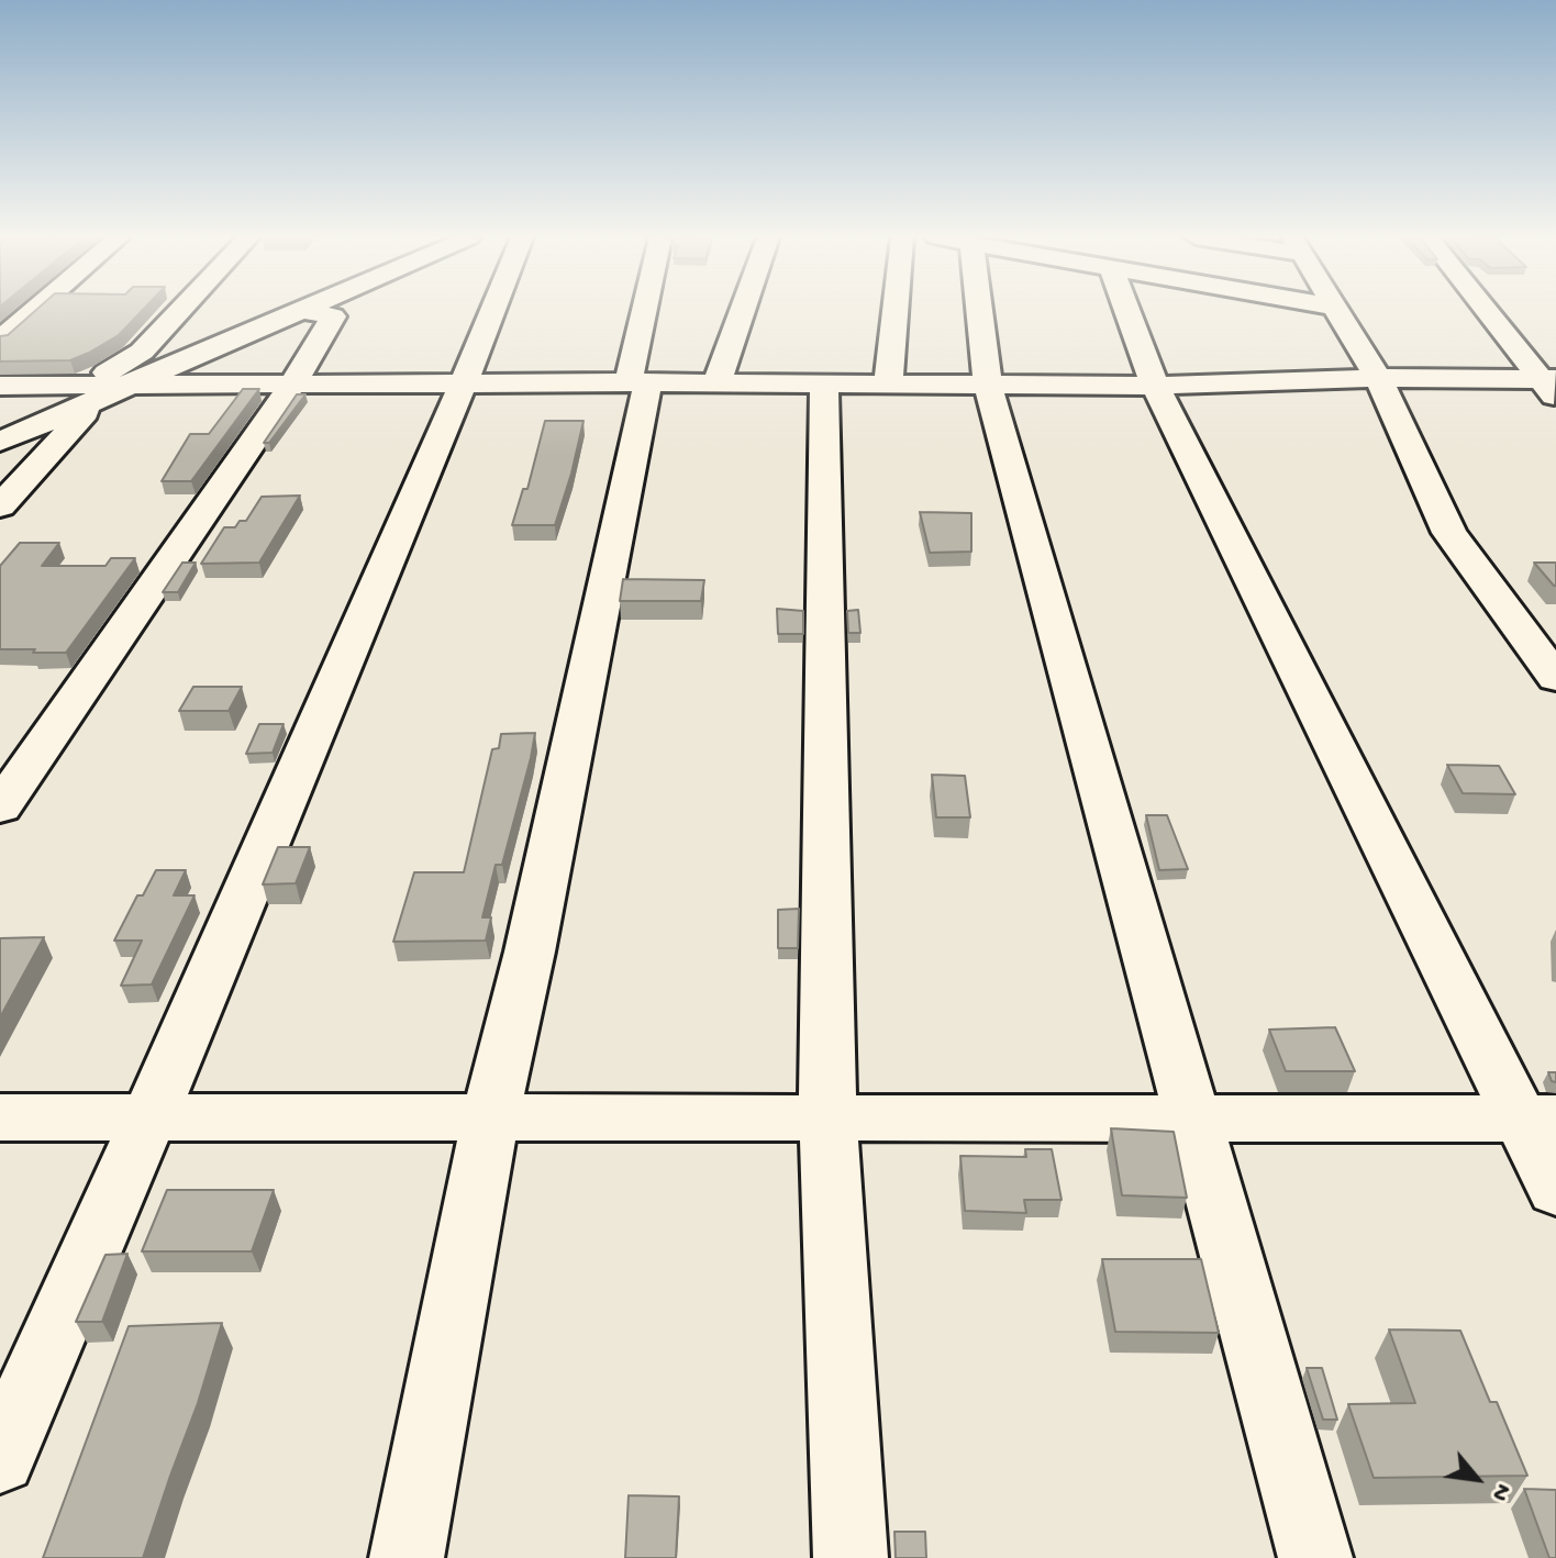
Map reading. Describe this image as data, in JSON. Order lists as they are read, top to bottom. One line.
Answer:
{"north":"bottom right"}
